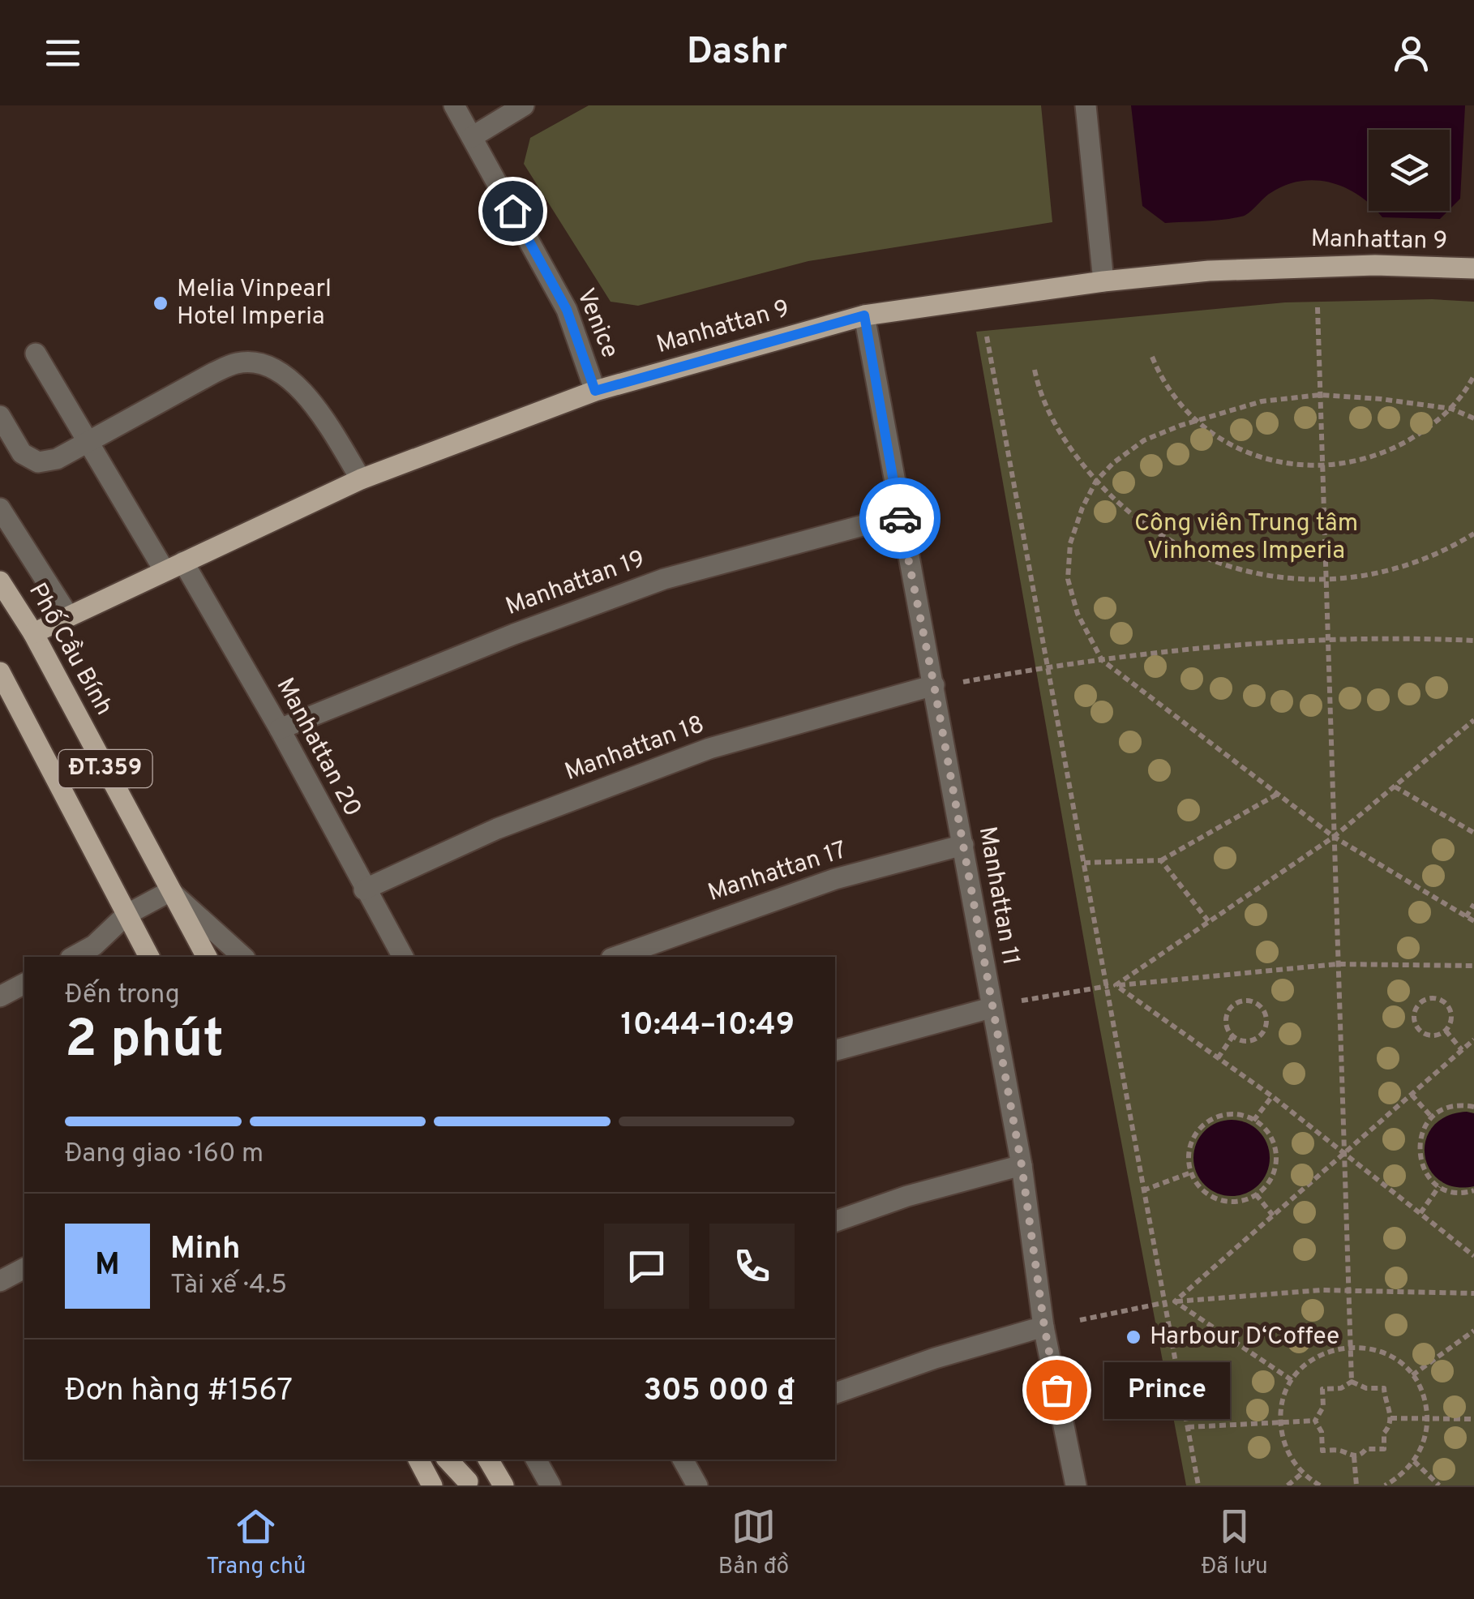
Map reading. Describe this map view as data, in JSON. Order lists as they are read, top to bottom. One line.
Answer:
{"streets":{"main road":["Manhattan 9","Phố Cầu Bính","ĐT.359"],"lane":["Venice","Manhattan 19","Manhattan 20","Manhattan 18","Manhattan 17","Manhattan 11"]},"crossings":[["Manhattan 9","Venice"],["Manhattan 9","Phố Cầu Bính"],["Manhattan 9","Manhattan 20"],["Manhattan 9","Manhattan 11"],["Manhattan 19","Manhattan 20"],["Manhattan 19","Manhattan 11"],["Manhattan 20","Manhattan 18"],["Manhattan 18","Manhattan 11"],["Manhattan 17","Manhattan 11"]],"parks":["Công viên Trung tâm Vinhomes Imperia"],"places":["Melia Vinpearl Hotel Imperia","Harbour D‘Coffee","Prince"],"page":{"header":"Dashr","heading":["2 phút","Đến trong","10:44–10:49"],"panel":["Minh","Tài xế · 4.5","Đơn hàng #1567","305 000 ₫"],"bar":"Đang giao · 160 m","round":"M","bubble":"Prince","tabs":["Trang chủ","Bản đồ","Đã lưu"]}}
